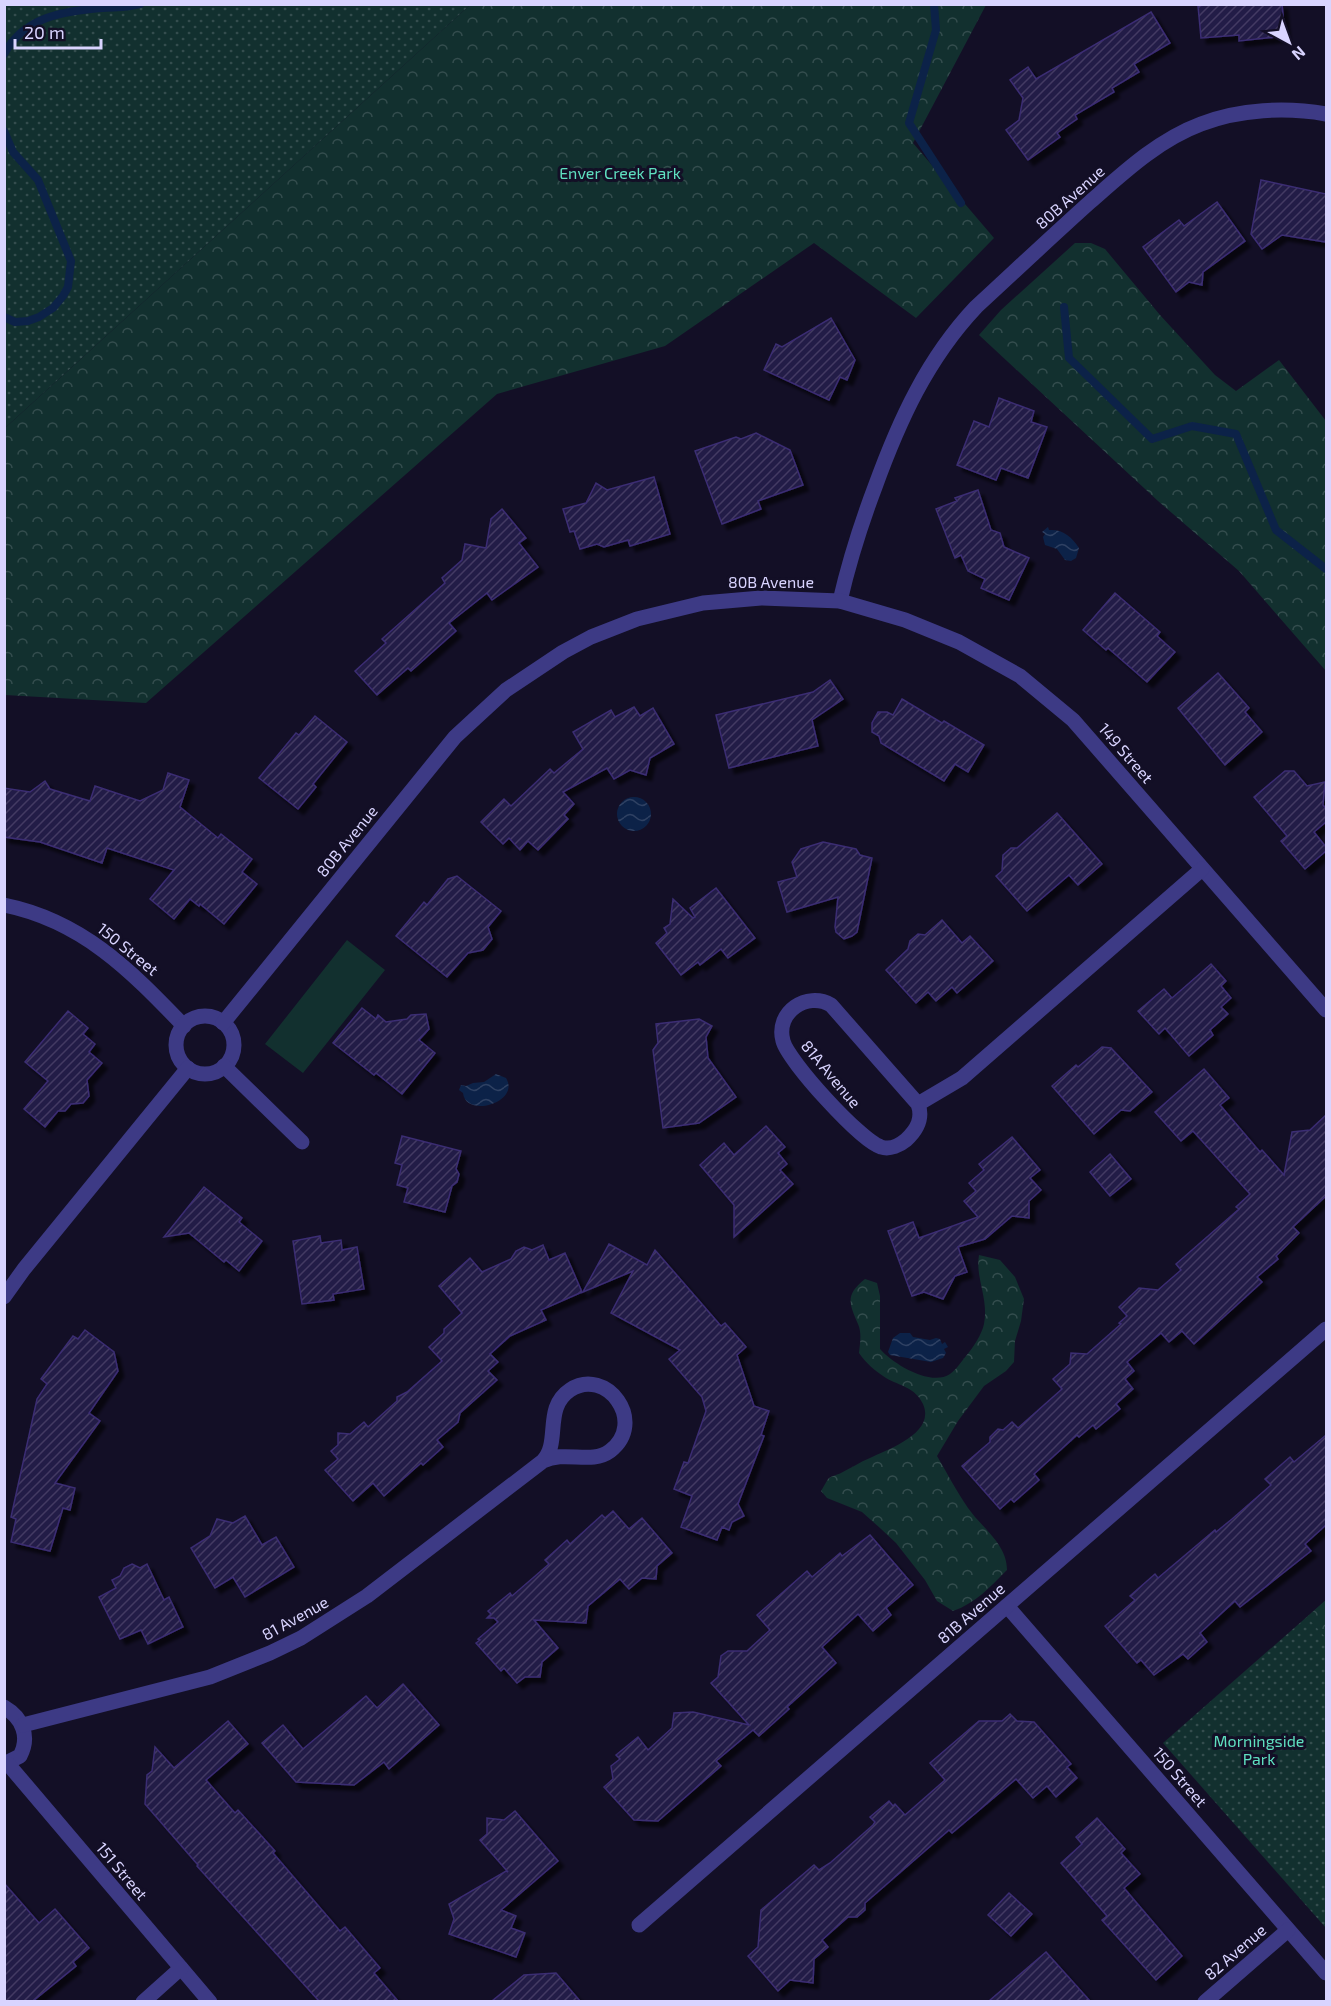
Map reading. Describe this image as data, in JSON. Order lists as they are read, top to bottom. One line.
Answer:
{"streets":{"street":["80B Avenue","149 Street","150 Street","81A Avenue","81B Avenue","81 Avenue","151 Street","82 Avenue"]},"crossings":[["80B Avenue","149 Street"],["80B Avenue","150 Street"],["150 Street","81B Avenue"],["150 Street","82 Avenue"]],"parks":["Enver Creek Park","Morningside Park"],"scale_bar":"20 m","north":"bottom right"}
